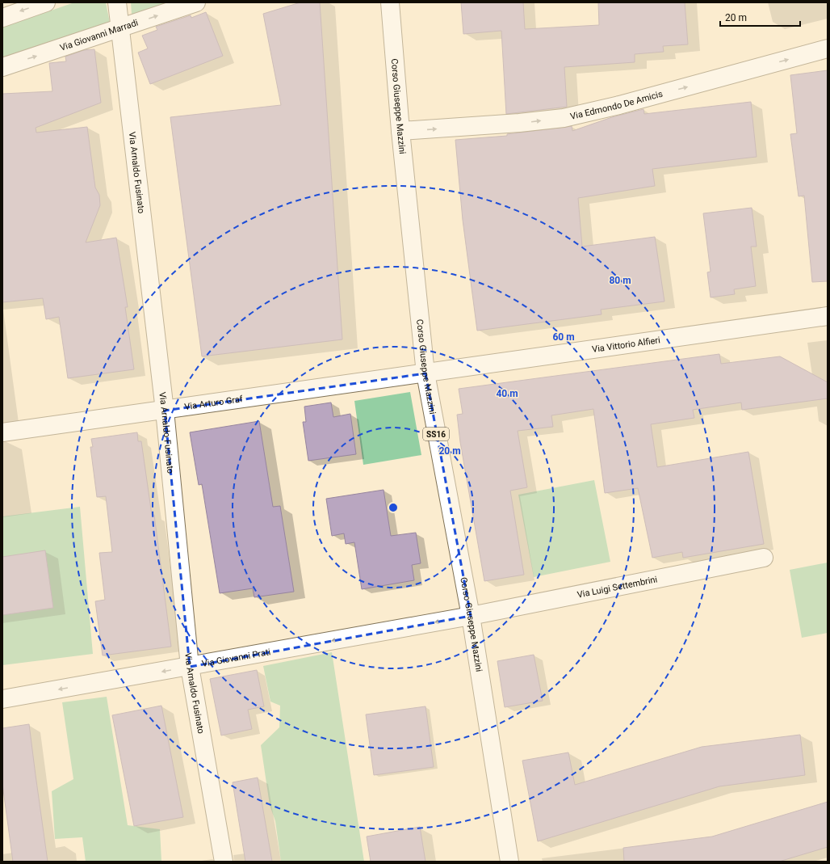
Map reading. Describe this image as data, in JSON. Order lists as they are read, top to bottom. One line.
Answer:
{"streets":{"street":["Via Giovanni Marradi","Via Edmondo De Amicis","Corso Giuseppe Mazzini","Via Arnaldo Fusinato","Via Vittorio Alfieri","Via Arturo Graf","SS16","Via Luigi Settembrini","Via Giovanni Prati"]},"crossings":[["Via Giovanni Marradi","Via Arnaldo Fusinato"],["Via Edmondo De Amicis","Corso Giuseppe Mazzini"],["Corso Giuseppe Mazzini","Via Vittorio Alfieri"],["Corso Giuseppe Mazzini","Via Arturo Graf"],["Corso Giuseppe Mazzini","Via Luigi Settembrini"],["Corso Giuseppe Mazzini","Via Giovanni Prati"],["Via Arnaldo Fusinato","Via Arturo Graf"],["Via Arnaldo Fusinato","Via Giovanni Prati"],["Via Vittorio Alfieri","Via Arturo Graf"],["Via Luigi Settembrini","Via Giovanni Prati"]],"one_way":["Via Giovanni Marradi","Via Edmondo De Amicis","Via Giovanni Prati"],"scale_bar":"20 m","rings":["80 m","60 m","40 m","20 m"]}
